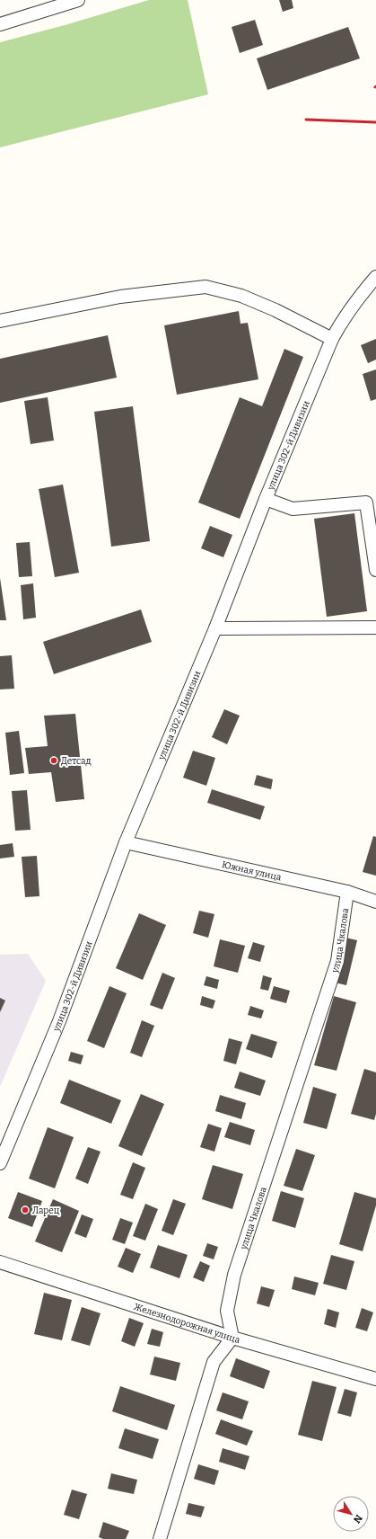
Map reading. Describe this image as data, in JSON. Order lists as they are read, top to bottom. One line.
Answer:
{"streets":{"street":["улица 302-й Дивизии","Южная улица","улица Чкалова","Железнодорожная улица"]},"crossings":[["улица 302-й Дивизии","Южная улица"],["Южная улица","улица Чкалова"],["улица Чкалова","Железнодорожная улица"]],"places":["Детсад","Ларец"],"north":"bottom right"}
